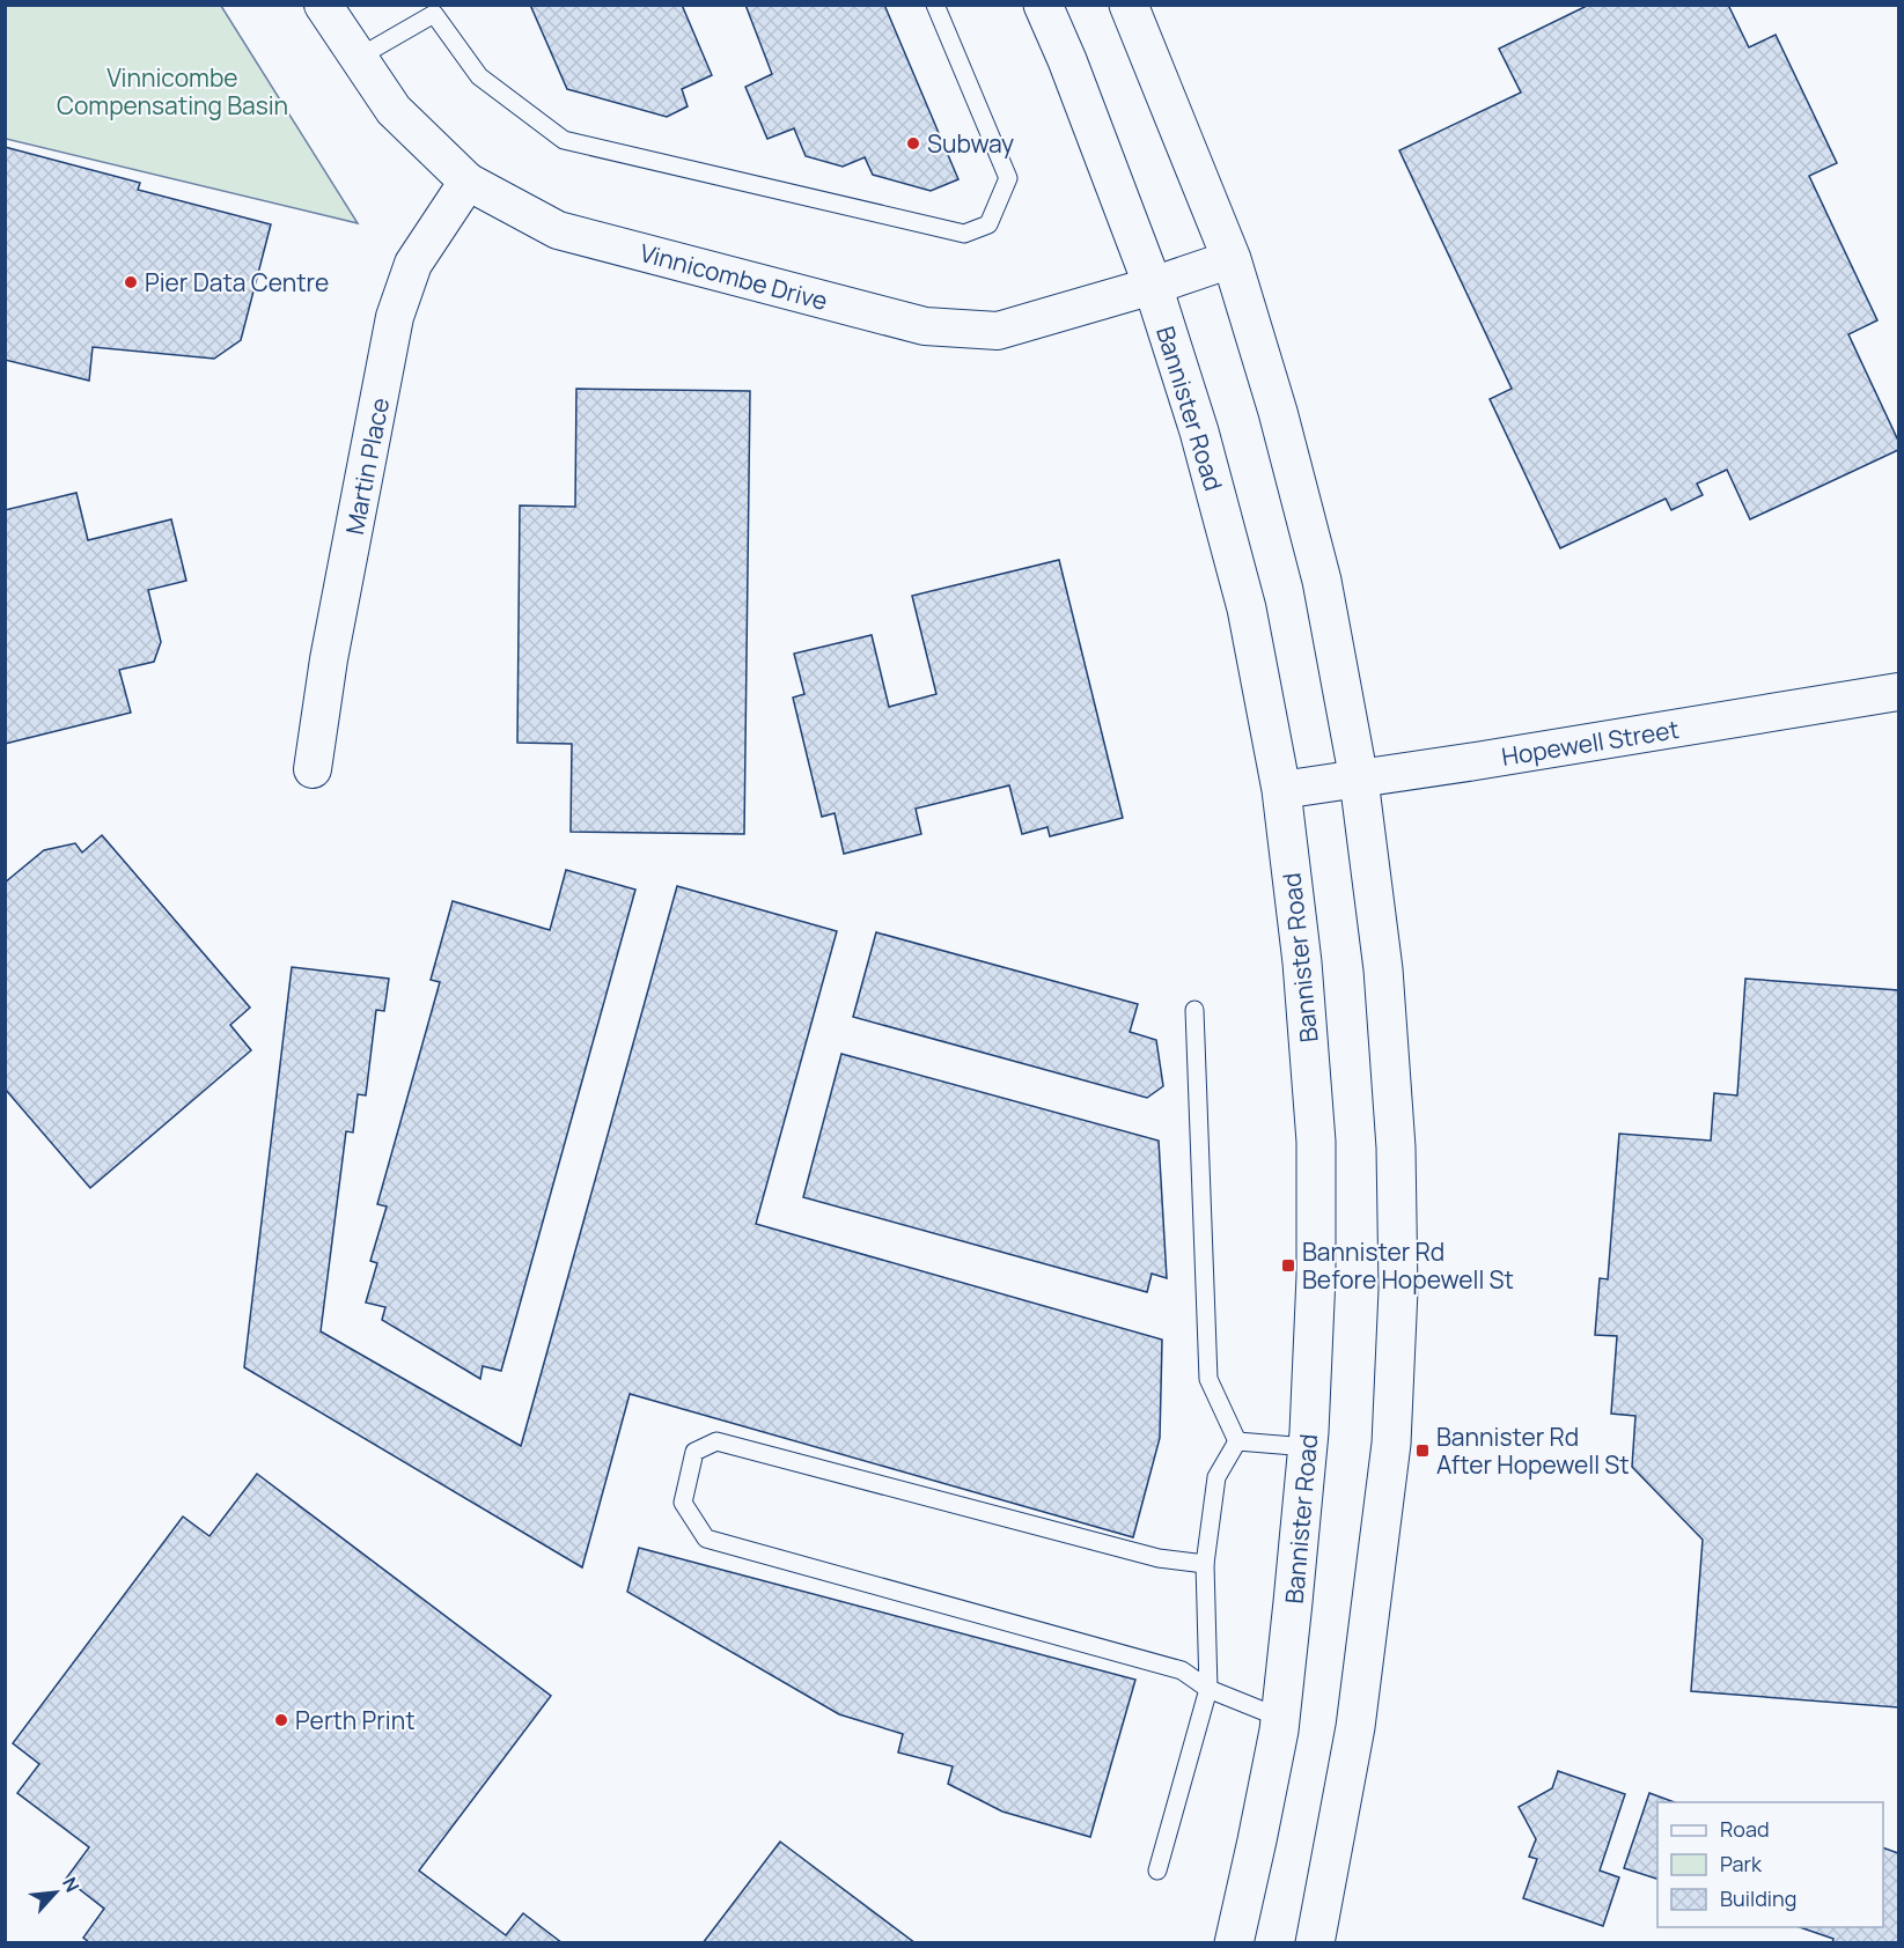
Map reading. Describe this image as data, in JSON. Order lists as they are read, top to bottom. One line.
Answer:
{"streets":{"main road":["Bannister Road"],"street":["Vinnicombe Drive","Martin Place","Hopewell Street"]},"crossings":[["Vinnicombe Drive","Bannister Road"],["Vinnicombe Drive","Martin Place"],["Bannister Road","Hopewell Street"]],"parks":["Vinnicombe Compensating Basin"],"places":{"other":["Subway","Pier Data Centre","Perth Print"],"transit":["Bannister Rd Before Hopewell St","Bannister Rd After Hopewell St"]},"legend":["Road","Park","Building"],"north":"top right"}
